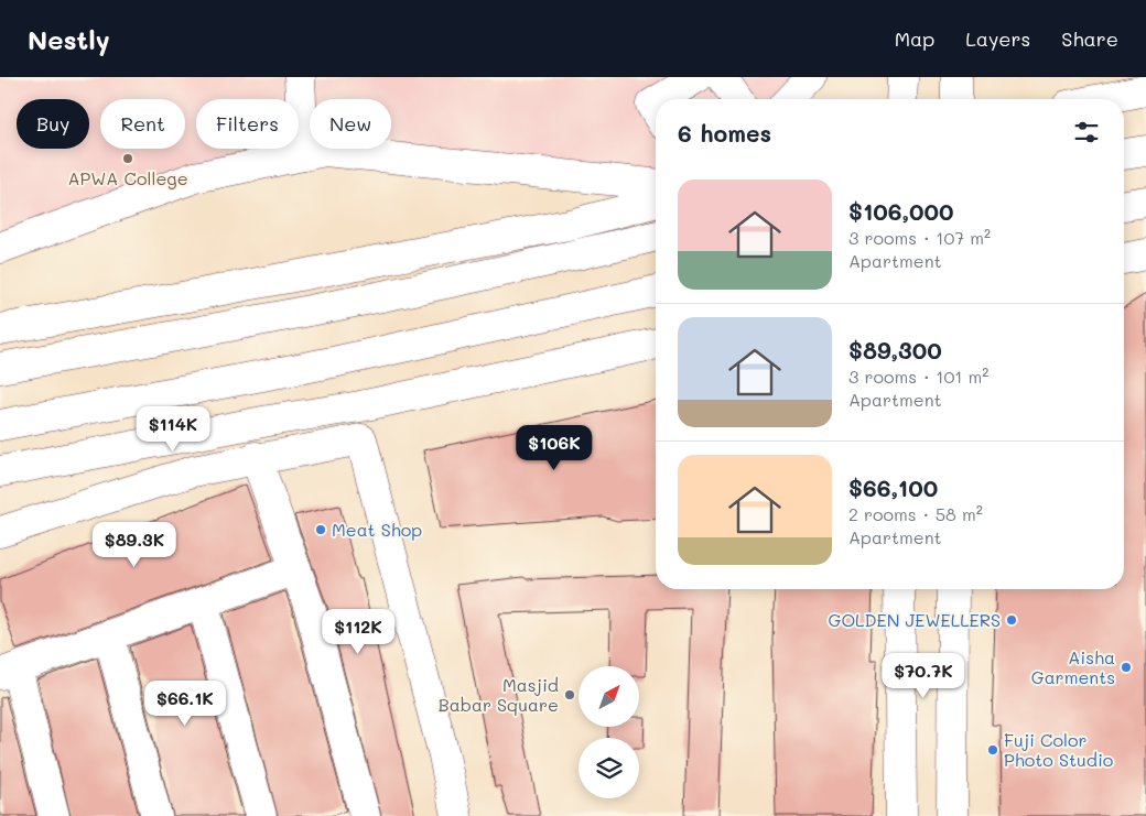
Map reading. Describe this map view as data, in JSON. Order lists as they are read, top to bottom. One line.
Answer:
{"places":["APWA College","Meat Shop","GOLDEN JEWELLERS","Aisha Garments","Masjid Babar Square","Fuji Color Photo Studio"],"north":"top right","page":{"header":"Nestly","nav":["Map","Layers","Share"],"chip":["Buy","Rent","Filters","New"],"heading":"6 homes","list":[{"name":"$106,000","note":"3 rooms · 107 m² · Apartment"},{"name":"$89,300","note":"3 rooms · 101 m² · Apartment"},{"name":"$66,100","note":"2 rooms · 58 m² · Apartment"}],"price":["$114K","$106K","$89.3K","$112K","$70.7K","$66.1K"]}}
